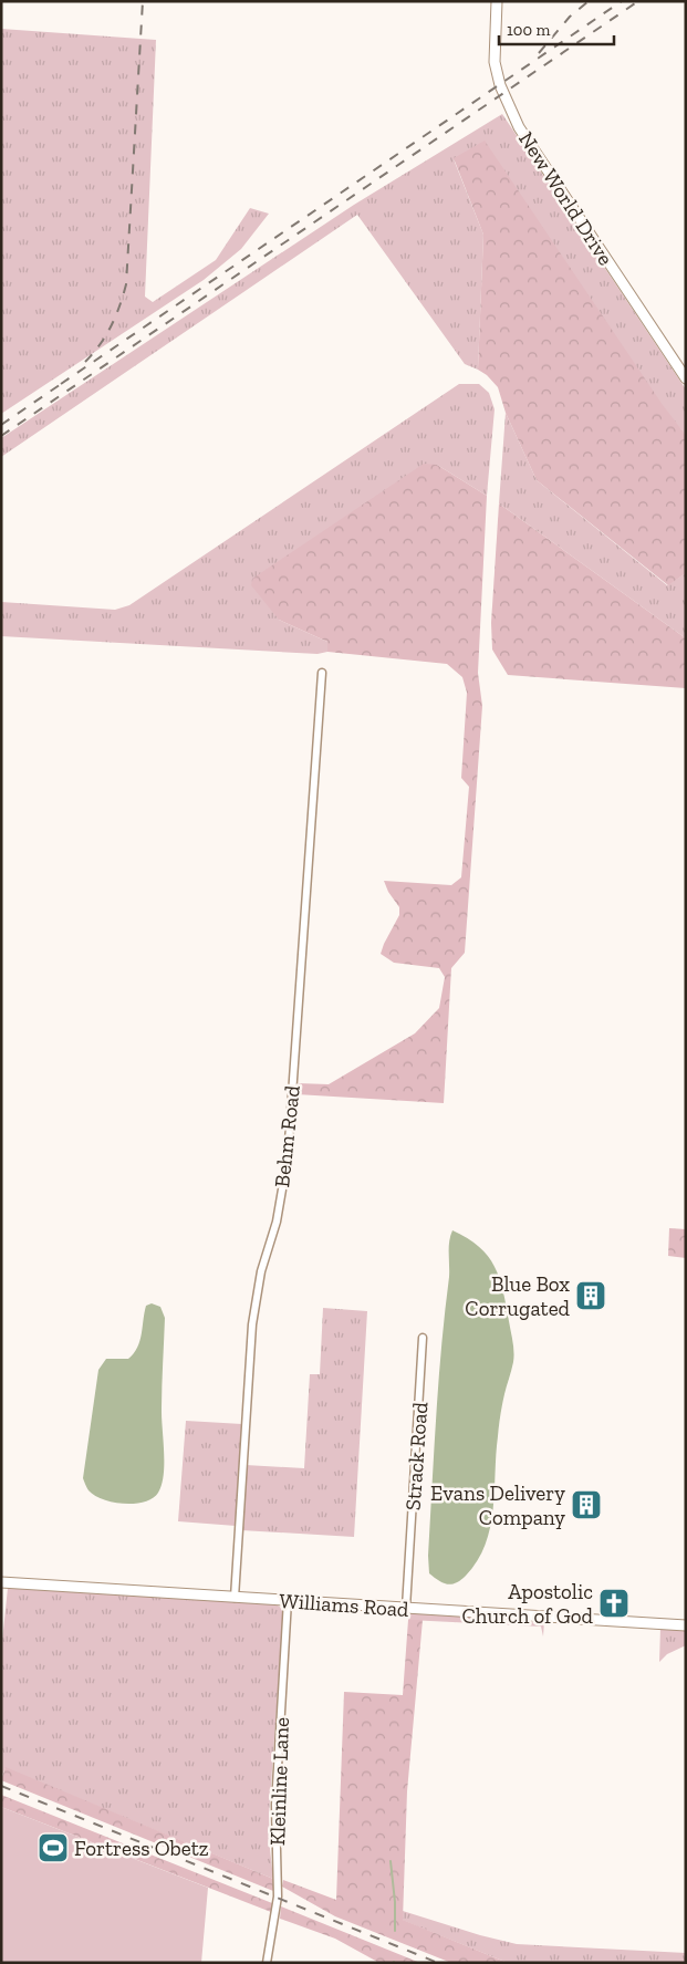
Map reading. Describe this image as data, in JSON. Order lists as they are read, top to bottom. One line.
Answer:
{"streets":{"main road":["New World Drive","Williams Road"],"street":["Behm Road","Strack Road","Kleinline Lane"]},"crossings":[["Behm Road","Williams Road"],["Strack Road","Williams Road"],["Williams Road","Kleinline Lane"]],"places":{"building":["Blue Box Corrugated","Evans Delivery Company"],"church":["Apostolic Church of God"],"sports":["Fortress Obetz"]},"scale_bar":"100 m"}
